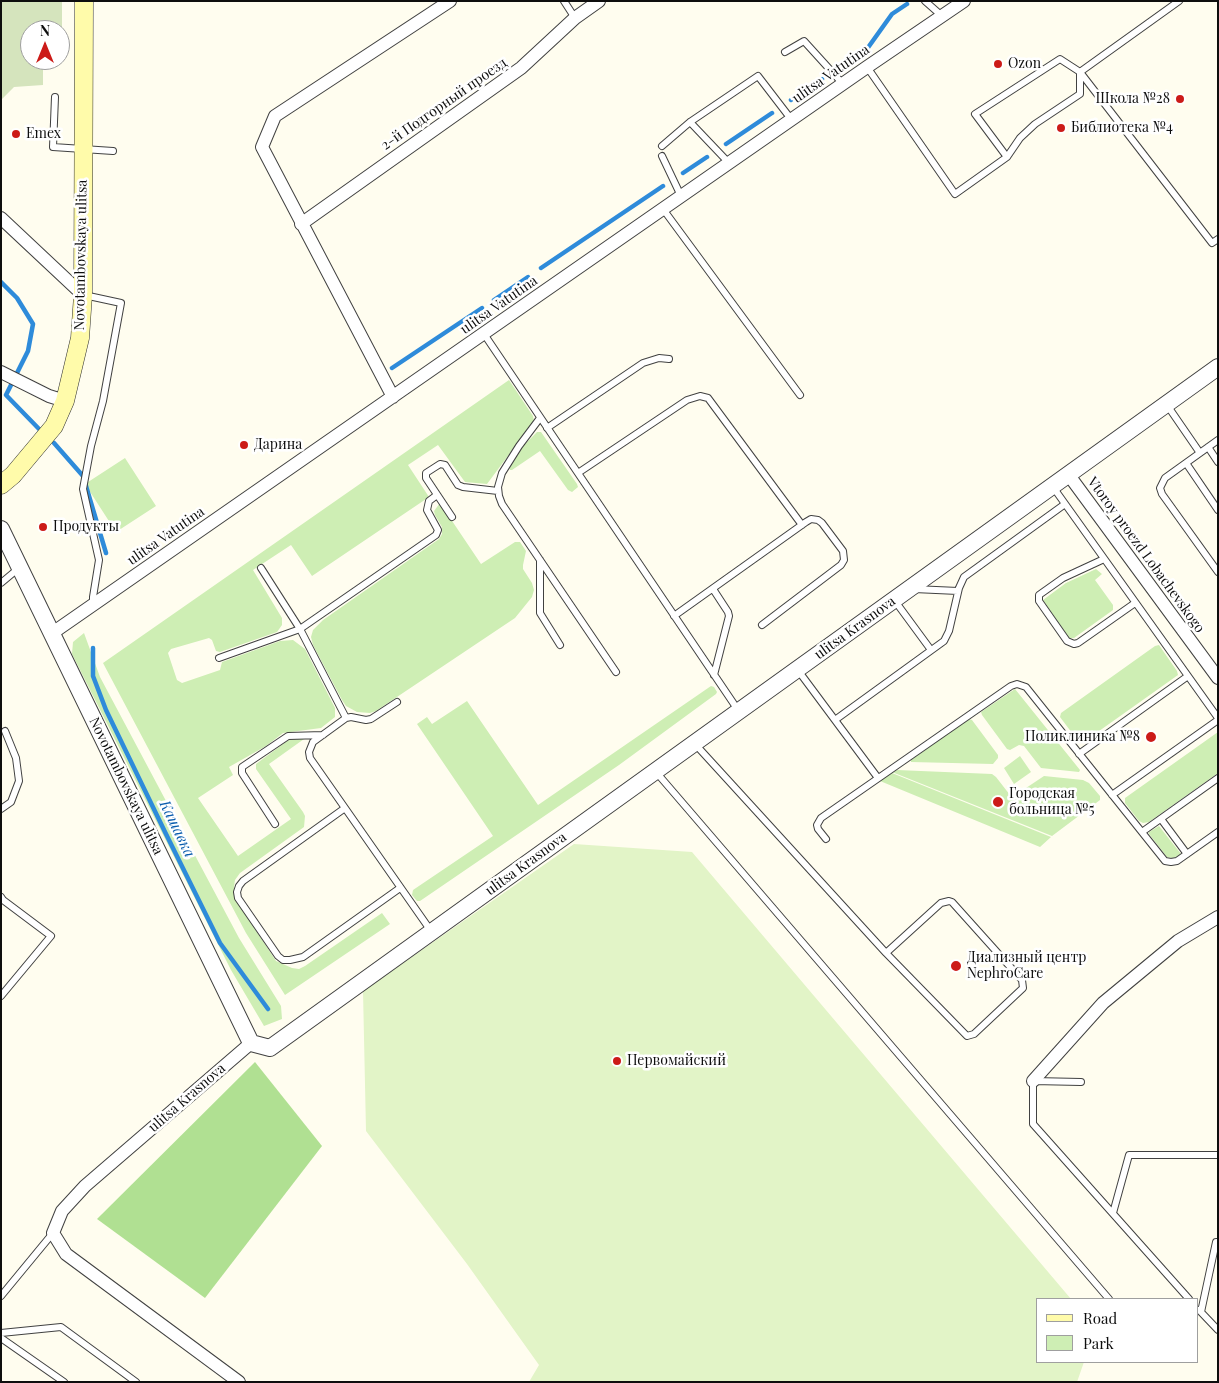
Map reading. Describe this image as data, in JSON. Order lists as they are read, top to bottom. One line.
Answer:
{"streets":{"main road":["Novotambovskaya ulitsa"],"street":["ulitsa Vatutina","2-й Подгорный проезд","Vtoroy proezd Lobachevskogo","ulitsa Krasnova"]},"crossings":[["ulitsa Vatutina","Novotambovskaya ulitsa"],["Novotambovskaya ulitsa","ulitsa Krasnova"],["Vtoroy proezd Lobachevskogo","ulitsa Krasnova"]],"water":["Кашавка"],"places":["Ozon","Школа №28","Библиотека №4","Emex","Дарина","Продукты","Поликлиника №8","Городская больница №5","Диализный центр NephroCare","Первомайский"],"legend":["Road","Park"],"north":"top"}
